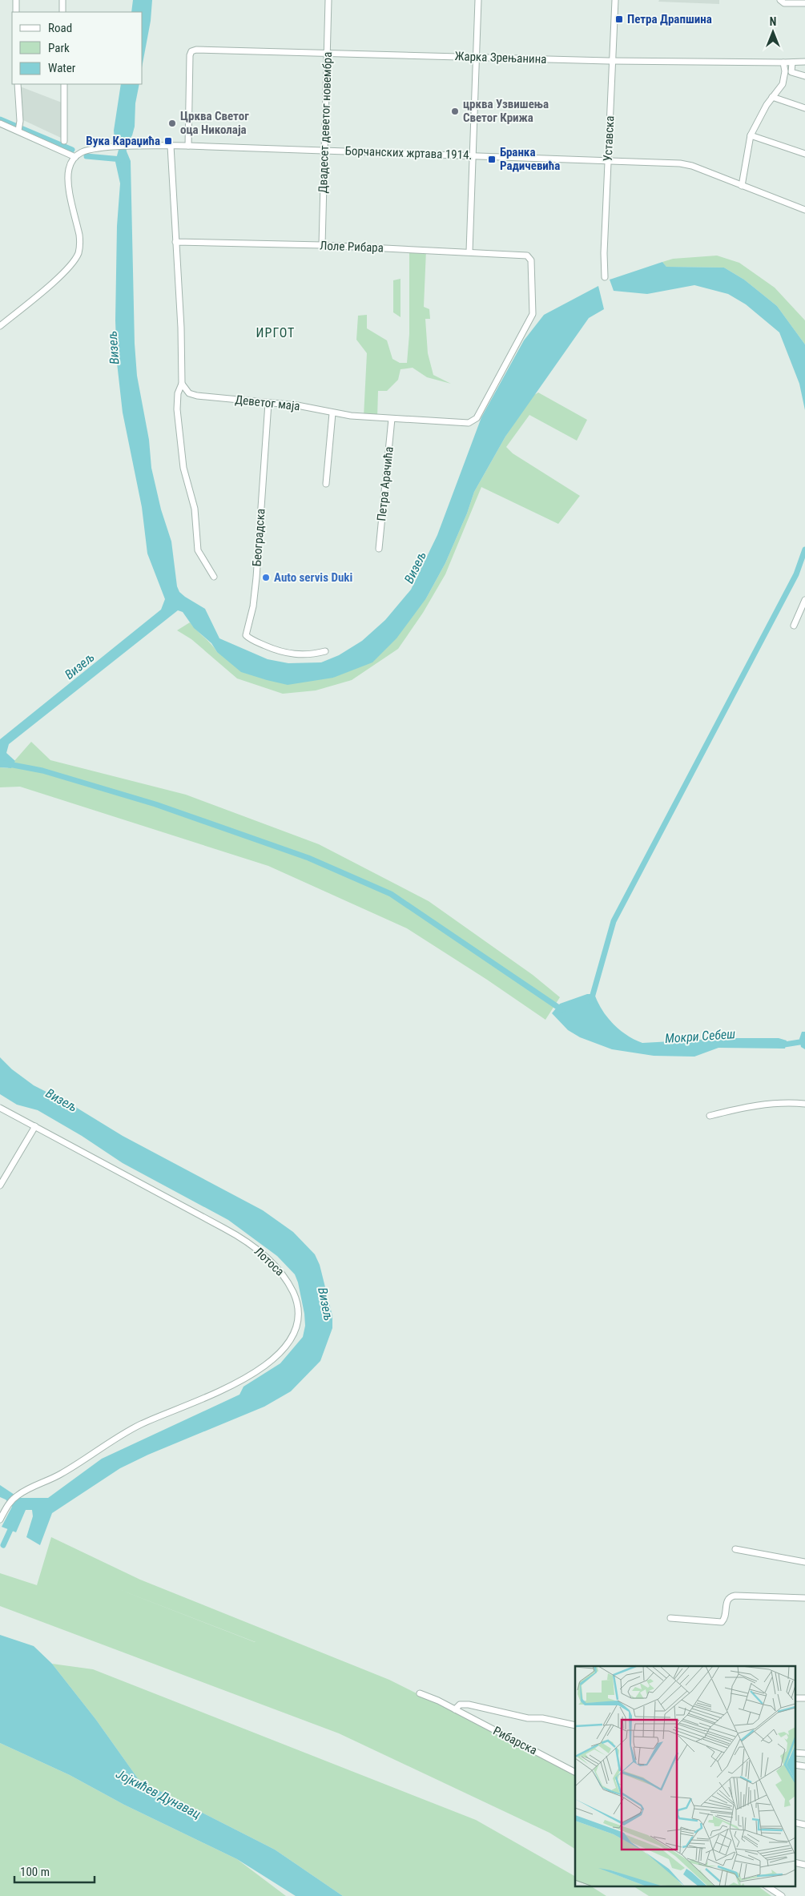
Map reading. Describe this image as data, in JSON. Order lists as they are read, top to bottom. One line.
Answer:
{"streets":{"street":["Жарка Зрењанина","Двадесет деветог новембра","Уставска","Борчанских жртава 1914.","Лоле Рибара","Деветог маја","Петра Арачића","Београдска","Лотоса","Рибарска"]},"crossings":[["Жарка Зрењанина","Двадесет деветог новембра"],["Жарка Зрењанина","Уставска"],["Жарка Зрењанина","Борчанских жртава 1914."],["Двадесет деветог новембра","Борчанских жртава 1914."],["Двадесет деветог новембра","Лоле Рибара"],["Уставска","Борчанских жртава 1914."],["Лоле Рибара","Деветог маја"],["Деветог маја","Петра Арачића"],["Деветог маја","Београдска"]],"districts":["ИРГОТ"],"water":["Визељ","Мокри Себеш","Јојкићев Дунавац"],"places":{"transit":["Петра Драпшина","Вука Караџића","Бранка Радичевића"],"other":["црква Узвишења Светог Крижа","Црква Светог оца Николаја","Auto servis Duki"]},"legend":["Road","Park","Water"],"scale_bar":"100 m","north":"top"}
